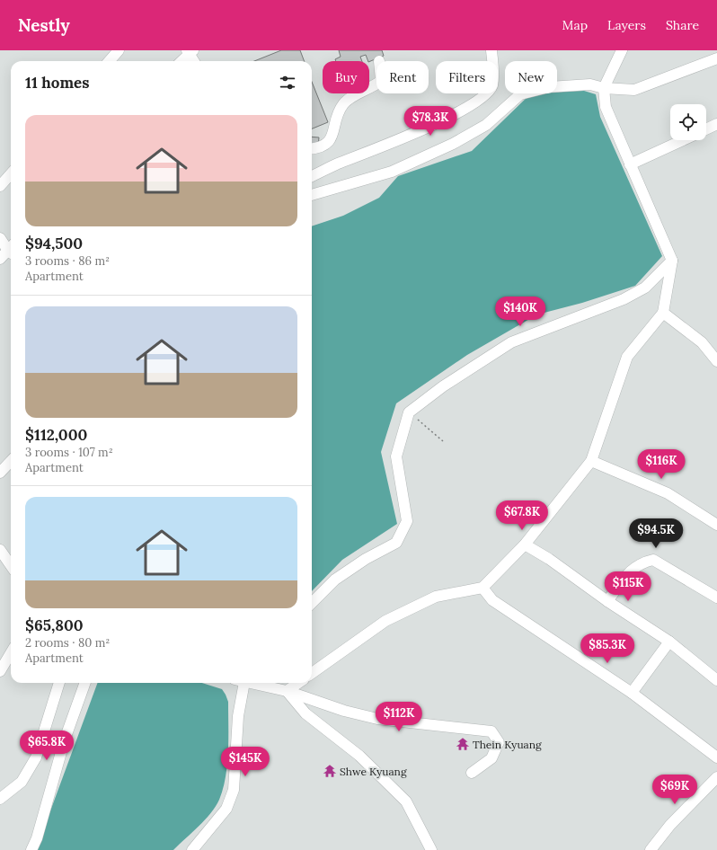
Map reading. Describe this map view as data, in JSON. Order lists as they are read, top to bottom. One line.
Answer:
{"places":{"temple":["Thein Kyuang","Shwe Kyuang"]},"page":{"header":"Nestly","nav":["Map","Layers","Share"],"chip":["Buy","Rent","Filters","New"],"heading":"11 homes","list":[{"name":"$94,500","note":"3 rooms · 86 m² · Apartment"},{"name":"$112,000","note":"3 rooms · 107 m² · Apartment"},{"name":"$65,800","note":"2 rooms · 80 m² · Apartment"}],"price":["$78.3K","$140K","$116K","$67.8K","$94.5K","$115K","$85.3K","$112K","$65.8K","$145K","$69K"]}}
